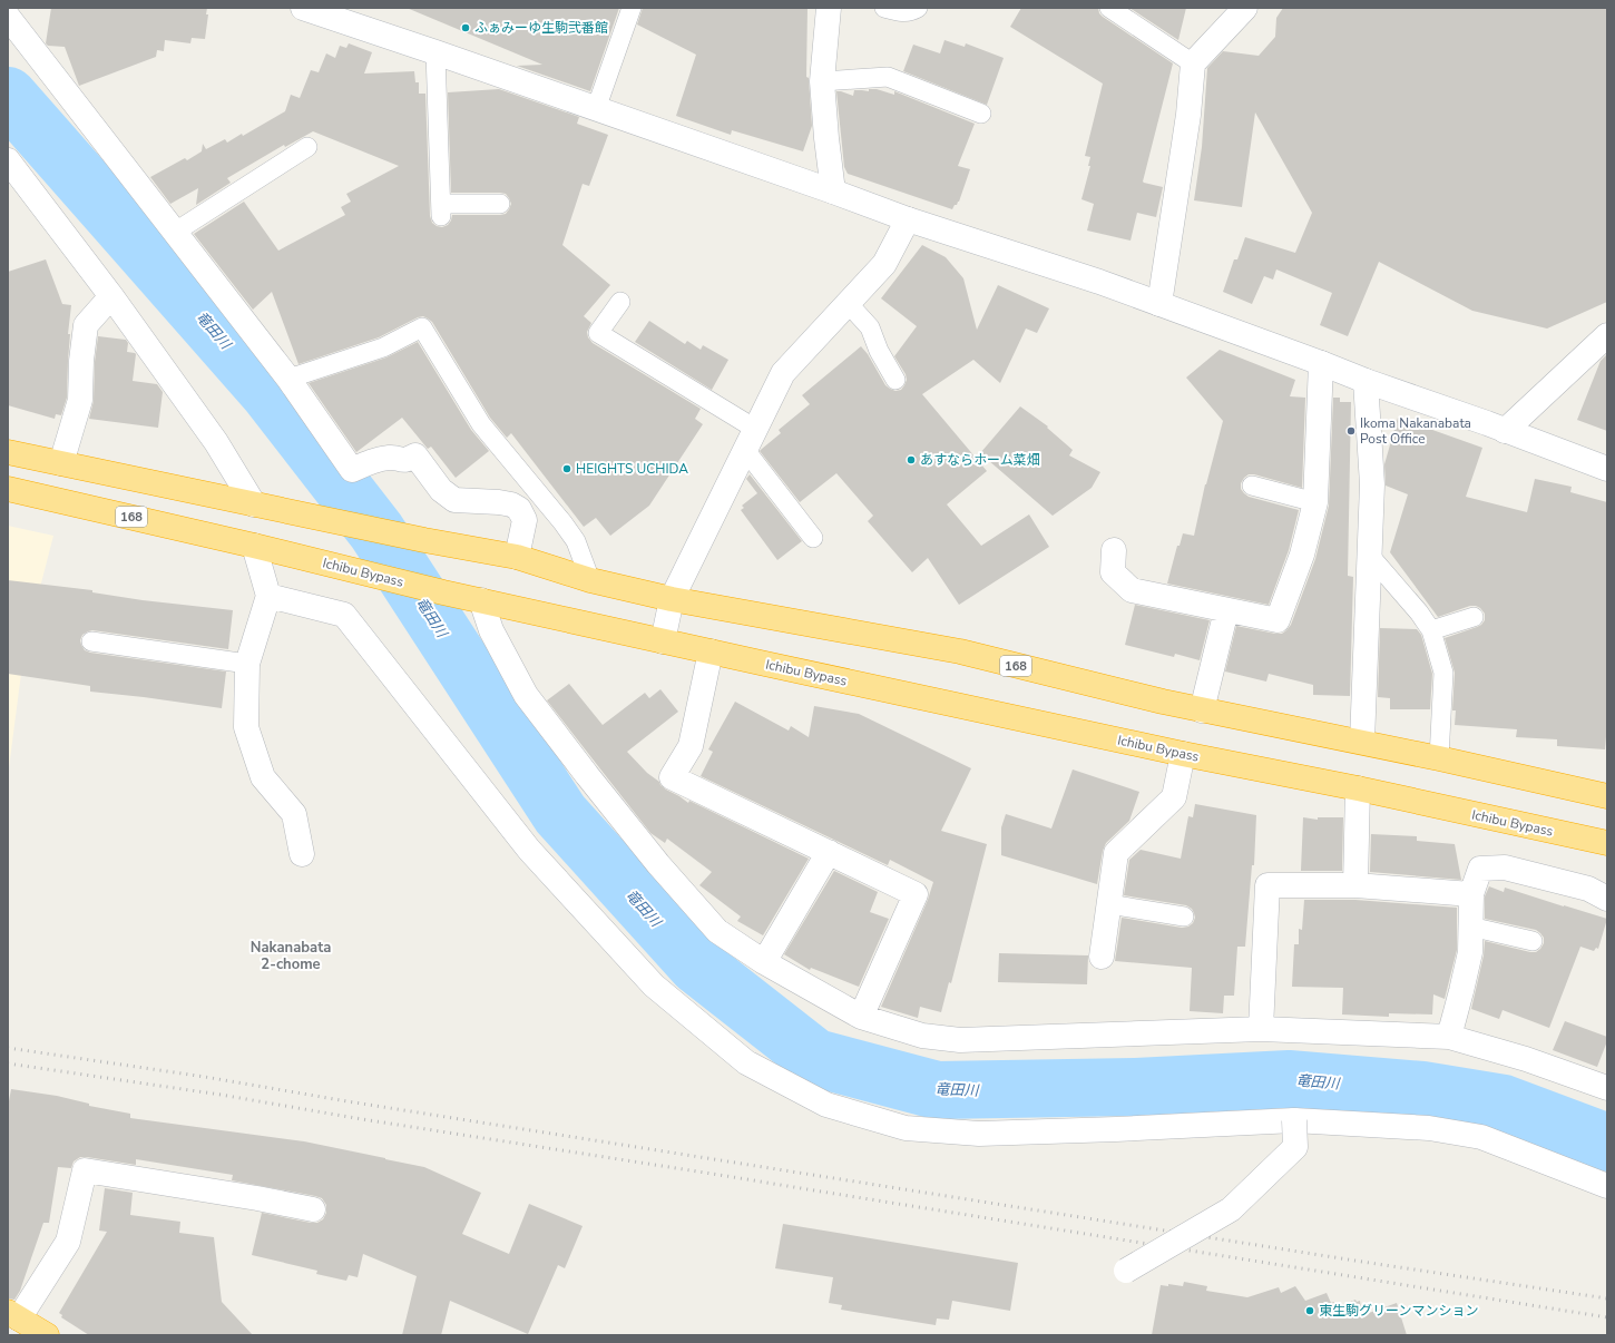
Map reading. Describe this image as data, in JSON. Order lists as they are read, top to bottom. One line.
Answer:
{"streets":{"highway":["168","Ichibu Bypass"]},"districts":["Nakanabata 2-chome"],"water":["竜田川"],"places":["ふぁみーゆ生駒弐番館","Ikoma Nakanabata Post Office","あすならホーム菜畑","HEIGHTS UCHIDA","東生駒グリーンマンション"]}
